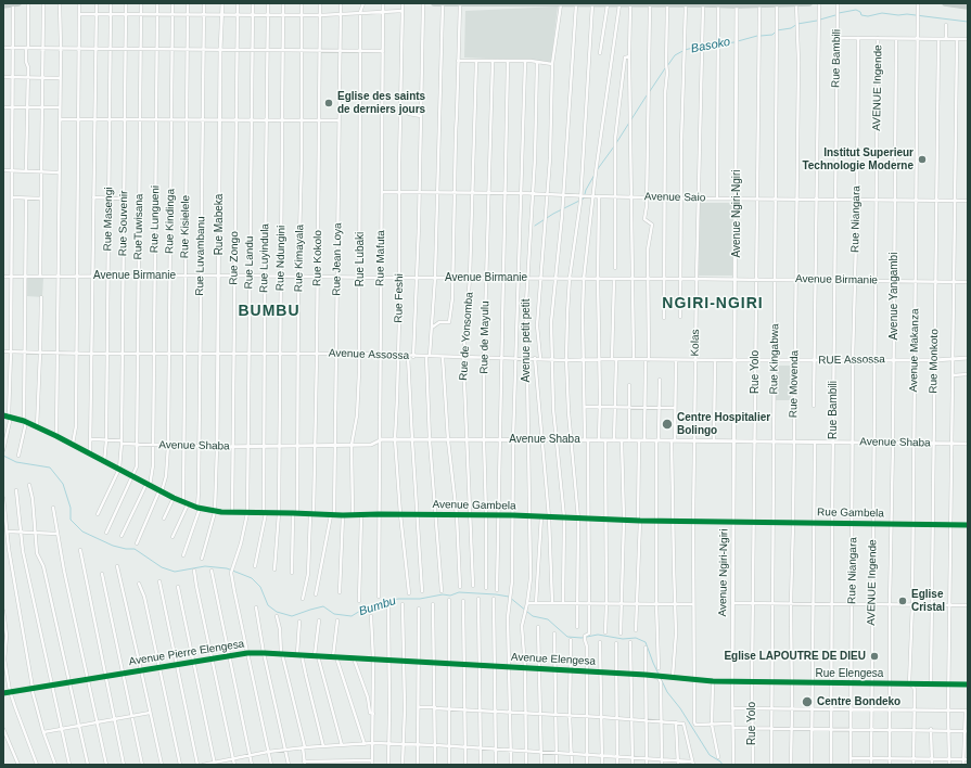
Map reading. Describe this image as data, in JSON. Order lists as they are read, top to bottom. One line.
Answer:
{"streets":{"street":["Rue Bambili","AVENUE Ingende","Avenue Saio","Avenue Ngiri-Ngiri","Rue Masengi","Rue Lungueni","Rue Niangara","Rue Kindinga","Rue Souvenir","Rue Mabeka","RueTuwisana","Rue Kisielele","Rue Luvambanu","Rue Zongo","Rue Luyindula","Rue Ndungini","Rue Kimayala","Rue Kokolo","Rue Mafuta","Rue Jean Loya","Rue Lubaki","Rue Landu","Avenue Birmanie","Avenue Yangambi","Rue Feshi","Rue de Yonsomba","Rue de Mayulu","Avenue petit petit","Kolas","Avenue Makanza","Avenue Assossa","Rue Kingabwa","RUE Assossa","Rue Monkoto","Rue Yolo","Rue Movenda","Avenue Shaba","Avenue Gambela","Rue Gambela","Avenue Pierre Elengesa","Avenue Elengesa","Rue Elengesa"]},"crossings":[["Rue Bambili","Avenue Saio"],["Rue Bambili","Avenue Birmanie"],["Rue Bambili","RUE Assossa"],["Rue Bambili","Avenue Shaba"],["Rue Bambili","Rue Gambela"],["Rue Bambili","Rue Elengesa"],["AVENUE Ingende","Avenue Saio"],["AVENUE Ingende","Avenue Birmanie"],["AVENUE Ingende","RUE Assossa"],["AVENUE Ingende","Avenue Shaba"],["AVENUE Ingende","Rue Gambela"],["AVENUE Ingende","Rue Elengesa"],["Avenue Saio","Avenue Ngiri-Ngiri"],["Avenue Saio","Rue Niangara"],["Avenue Saio","Rue Mafuta"],["Avenue Saio","Avenue Yangambi"],["Avenue Saio","Rue Feshi"],["Avenue Saio","Rue de Yonsomba"],["Avenue Saio","Rue de Mayulu"],["Avenue Saio","Avenue petit petit"],["Avenue Saio","Kolas"],["Avenue Saio","Avenue Makanza"],["Avenue Saio","Rue Kingabwa"],["Avenue Saio","Rue Monkoto"],["Avenue Saio","Rue Yolo"],["Avenue Saio","Rue Movenda"],["Avenue Ngiri-Ngiri","Avenue Birmanie"],["Avenue Ngiri-Ngiri","Avenue Assossa"],["Avenue Ngiri-Ngiri","RUE Assossa"],["Avenue Ngiri-Ngiri","Avenue Shaba"],["Avenue Ngiri-Ngiri","Avenue Gambela"],["Avenue Ngiri-Ngiri","Rue Gambela"],["Avenue Ngiri-Ngiri","Avenue Elengesa"],["Avenue Ngiri-Ngiri","Rue Elengesa"],["Rue Masengi","Avenue Birmanie"],["Rue Masengi","Avenue Assossa"],["Rue Masengi","Avenue Shaba"],["Rue Masengi","Avenue Gambela"],["Rue Lungueni","Avenue Birmanie"],["Rue Lungueni","Avenue Assossa"],["Rue Lungueni","Avenue Shaba"],["Rue Lungueni","Avenue Gambela"],["Rue Niangara","Avenue Birmanie"],["Rue Niangara","RUE Assossa"],["Rue Niangara","Avenue Shaba"],["Rue Niangara","Rue Gambela"],["Rue Niangara","Rue Elengesa"],["Rue Kindinga","Avenue Birmanie"],["Rue Kindinga","Avenue Assossa"],["Rue Kindinga","Avenue Shaba"],["Rue Kindinga","Avenue Gambela"],["Rue Souvenir","Avenue Birmanie"],["Rue Souvenir","Avenue Assossa"],["Rue Souvenir","Avenue Shaba"],["Rue Souvenir","Avenue Gambela"],["Rue Mabeka","Avenue Birmanie"],["Rue Mabeka","Avenue Assossa"],["Rue Mabeka","Avenue Shaba"],["RueTuwisana","Avenue Birmanie"],["RueTuwisana","Avenue Assossa"],["RueTuwisana","Avenue Shaba"],["RueTuwisana","Avenue Gambela"],["Rue Kisielele","Avenue Birmanie"],["Rue Kisielele","Avenue Assossa"],["Rue Kisielele","Avenue Shaba"],["Rue Kisielele","Avenue Gambela"],["Rue Luvambanu","Avenue Birmanie"],["Rue Luvambanu","Avenue Assossa"],["Rue Luvambanu","Avenue Shaba"],["Rue Luvambanu","Avenue Gambela"],["Rue Zongo","Avenue Birmanie"],["Rue Zongo","Avenue Assossa"],["Rue Zongo","Avenue Shaba"],["Rue Zongo","Avenue Gambela"],["Rue Luyindula","Avenue Birmanie"],["Rue Luyindula","Avenue Assossa"],["Rue Luyindula","Avenue Shaba"],["Rue Luyindula","Avenue Gambela"],["Rue Ndungini","Avenue Birmanie"],["Rue Ndungini","Avenue Assossa"],["Rue Ndungini","Avenue Shaba"],["Rue Ndungini","Avenue Gambela"],["Rue Kimayala","Avenue Birmanie"],["Rue Kimayala","Avenue Assossa"],["Rue Kimayala","Avenue Shaba"],["Rue Kimayala","Avenue Gambela"],["Rue Kokolo","Avenue Birmanie"],["Rue Kokolo","Avenue Assossa"],["Rue Kokolo","Avenue Shaba"],["Rue Kokolo","Avenue Gambela"],["Rue Mafuta","Avenue Birmanie"],["Rue Mafuta","Avenue Assossa"],["Rue Mafuta","Avenue Shaba"],["Rue Mafuta","Avenue Gambela"],["Rue Jean Loya","Avenue Birmanie"],["Rue Jean Loya","Avenue Assossa"],["Rue Jean Loya","Avenue Shaba"],["Rue Jean Loya","Avenue Gambela"],["Rue Lubaki","Avenue Birmanie"],["Rue Lubaki","Avenue Assossa"],["Rue Lubaki","Avenue Shaba"],["Rue Lubaki","Avenue Gambela"],["Rue Landu","Avenue Birmanie"],["Rue Landu","Avenue Assossa"],["Rue Landu","Avenue Shaba"],["Rue Landu","Avenue Gambela"],["Rue Landu","Avenue Pierre Elengesa"],["Avenue Birmanie","Avenue Yangambi"],["Avenue Birmanie","Rue Feshi"],["Avenue Birmanie","Rue de Yonsomba"],["Avenue Birmanie","Rue de Mayulu"],["Avenue Birmanie","Avenue petit petit"],["Avenue Birmanie","Kolas"],["Avenue Birmanie","Avenue Makanza"],["Avenue Birmanie","Rue Kingabwa"],["Avenue Birmanie","Rue Monkoto"],["Avenue Birmanie","Rue Yolo"],["Avenue Birmanie","Rue Movenda"],["Avenue Yangambi","RUE Assossa"],["Avenue Yangambi","Avenue Shaba"],["Avenue Yangambi","Rue Gambela"],["Avenue Yangambi","Rue Elengesa"],["Rue Feshi","Avenue Assossa"],["Rue Feshi","Avenue Shaba"],["Rue Feshi","Avenue Gambela"],["Rue de Yonsomba","Avenue Assossa"],["Rue de Yonsomba","Avenue Shaba"],["Rue de Yonsomba","Avenue Gambela"],["Rue de Mayulu","Avenue Assossa"],["Rue de Mayulu","Avenue Shaba"],["Rue de Mayulu","Avenue Gambela"],["Avenue petit petit","Avenue Assossa"],["Avenue petit petit","Avenue Shaba"],["Avenue petit petit","Avenue Gambela"],["Avenue petit petit","Avenue Elengesa"],["Kolas","Avenue Assossa"],["Kolas","Avenue Shaba"],["Kolas","Avenue Gambela"],["Kolas","Avenue Elengesa"],["Avenue Makanza","RUE Assossa"],["Avenue Makanza","Avenue Shaba"],["Avenue Makanza","Rue Gambela"],["Avenue Makanza","Rue Elengesa"],["Avenue Assossa","RUE Assossa"],["Rue Kingabwa","RUE Assossa"],["Rue Kingabwa","Avenue Shaba"],["Rue Kingabwa","Rue Gambela"],["Rue Kingabwa","Rue Elengesa"],["RUE Assossa","Rue Monkoto"],["RUE Assossa","Rue Yolo"],["RUE Assossa","Rue Movenda"],["Rue Monkoto","Avenue Shaba"],["Rue Monkoto","Rue Gambela"],["Rue Monkoto","Rue Elengesa"],["Rue Yolo","Avenue Shaba"],["Rue Yolo","Rue Gambela"],["Rue Yolo","Rue Elengesa"],["Rue Movenda","Avenue Shaba"],["Rue Movenda","Rue Gambela"],["Rue Movenda","Rue Elengesa"],["Avenue Gambela","Rue Gambela"],["Avenue Pierre Elengesa","Avenue Elengesa"],["Avenue Elengesa","Rue Elengesa"]],"districts":["NGIRI-NGIRI","BUMBU"],"water":["Basoko","Bumbu"],"places":["Eglise des saints de derniers jours","Institut Superieur Technologie Moderne","Centre Hospitalier Bolingo","Eglise Cristal","Eglise LAPOUTRE DE DIEU","Centre Bondeko"]}
